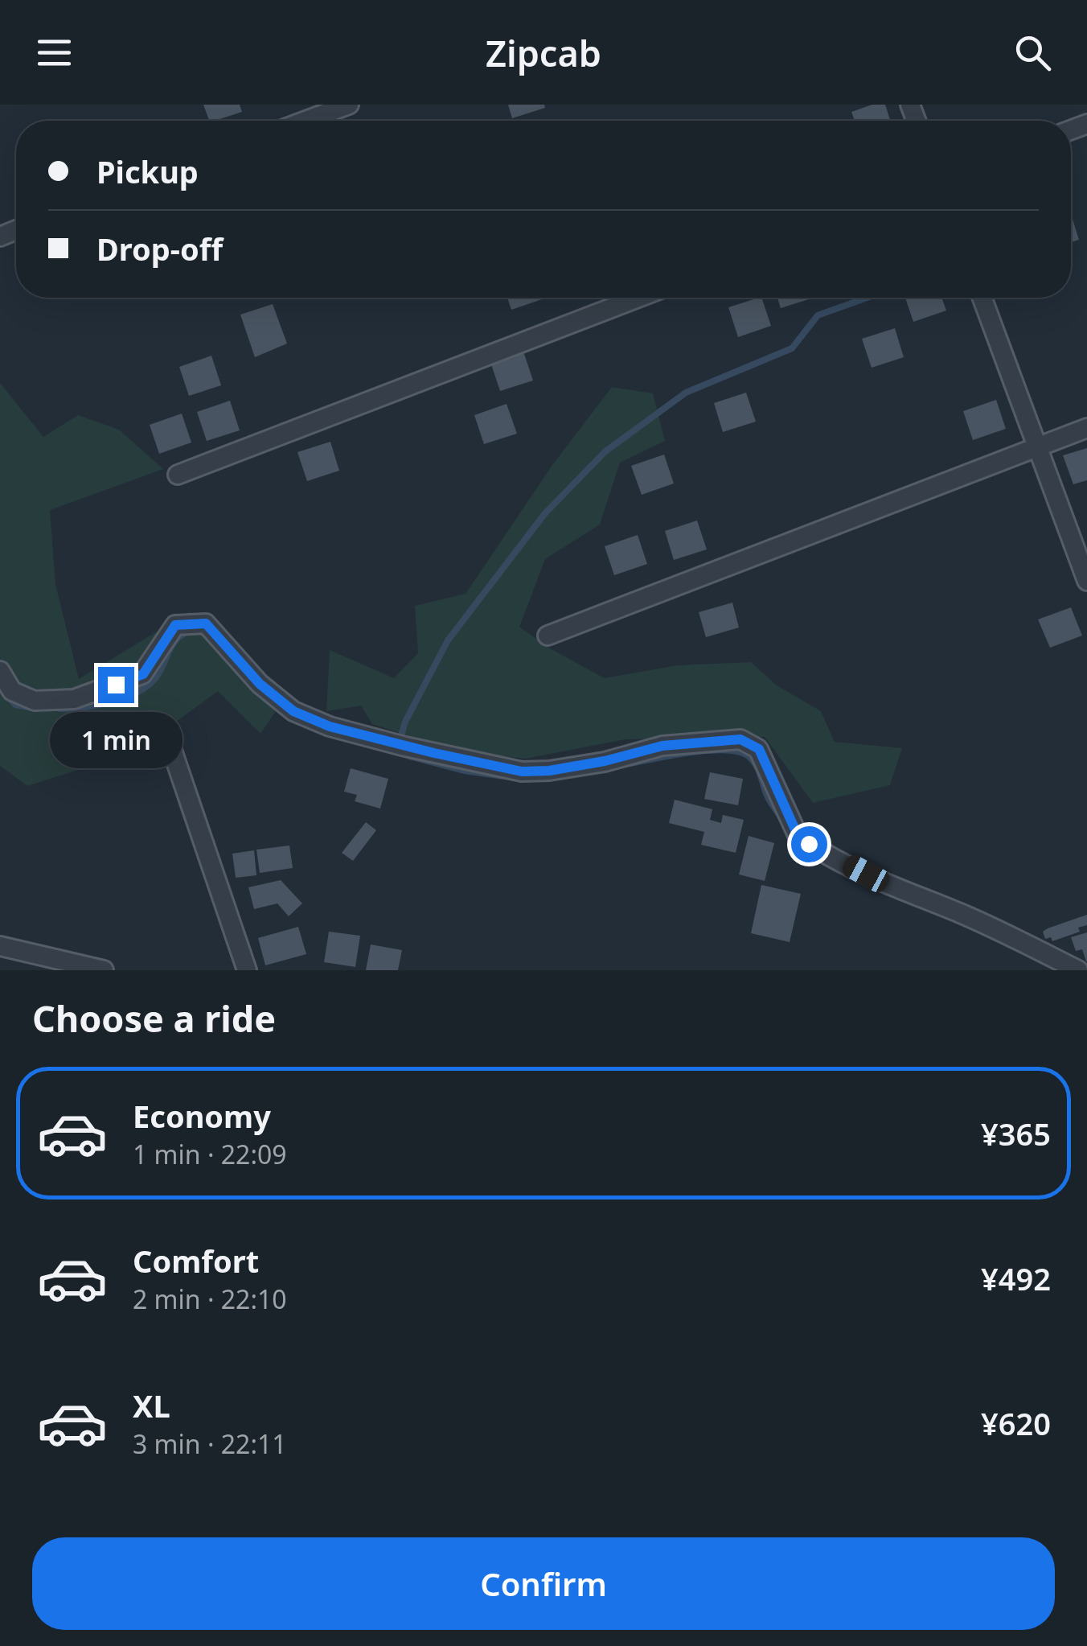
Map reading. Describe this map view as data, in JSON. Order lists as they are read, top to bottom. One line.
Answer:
{"page":{"header":"Zipcab","banner":["Pickup","Drop-off"],"bubble":"1 min","heading":"Choose a ride","list":[{"name":"Economy","note":"1 min · 22:09","value":"¥365"},{"name":"Comfort","note":"2 min · 22:10","value":"¥492"},{"name":"XL","note":"3 min · 22:11","value":"¥620"}],"buttons":"Confirm"}}
